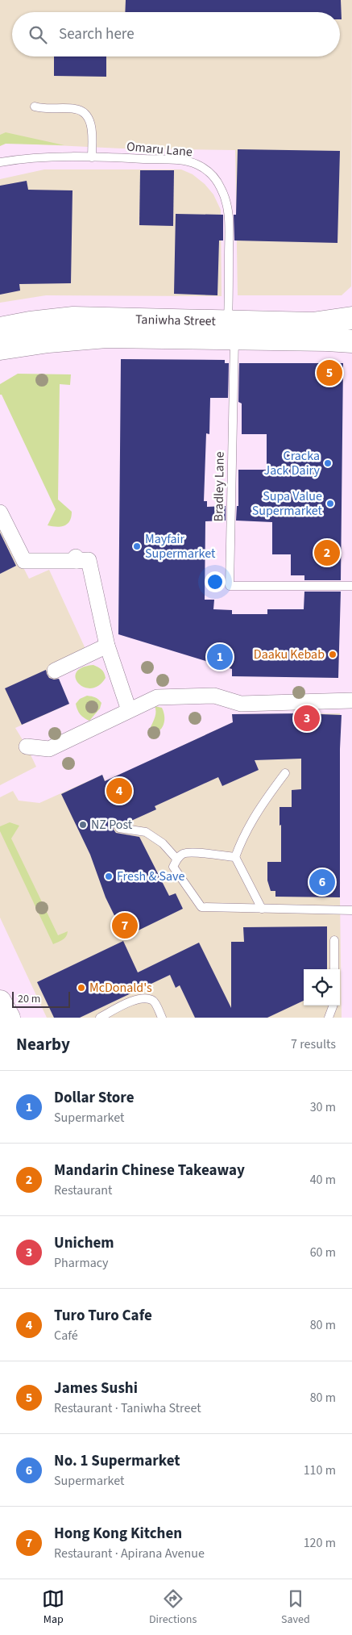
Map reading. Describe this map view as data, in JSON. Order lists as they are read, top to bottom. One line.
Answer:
{"streets":{"main road":["Taniwha Street"],"lane":["Omaru Lane","Bradley Lane"]},"crossings":[["Omaru Lane","Taniwha Street"],["Omaru Lane","Bradley Lane"],["Taniwha Street","Bradley Lane"]],"places":["Cracka Jack Dairy","Supa Value Supermarket","Mayfair Supermarket","Daaku Kebab","NZ Post","Fresh & Save","McDonald's"],"scale_bar":"20 m","page":{"search":"Search here","pins":["5","2","1","3","4","6","7"],"scale":"20 m","heading":["Nearby","7 results"],"list":[{"mark":"1","name":"Dollar Store","note":"Supermarket","value":"30 m"},{"mark":"2","name":"Mandarin Chinese Takeaway","note":"Restaurant","value":"40 m"},{"mark":"3","name":"Unichem","note":"Pharmacy","value":"60 m"},{"mark":"4","name":"Turo Turo Cafe","note":"Café","value":"80 m"},{"mark":"5","name":"James Sushi","note":"Restaurant · Taniwha Street","value":"80 m"},{"mark":"6","name":"No. 1 Supermarket","note":"Supermarket","value":"110 m"},{"mark":"7","name":"Hong Kong Kitchen","note":"Restaurant · Apirana Avenue","value":"120 m"}],"nav":["Map","Directions","Saved"]}}
